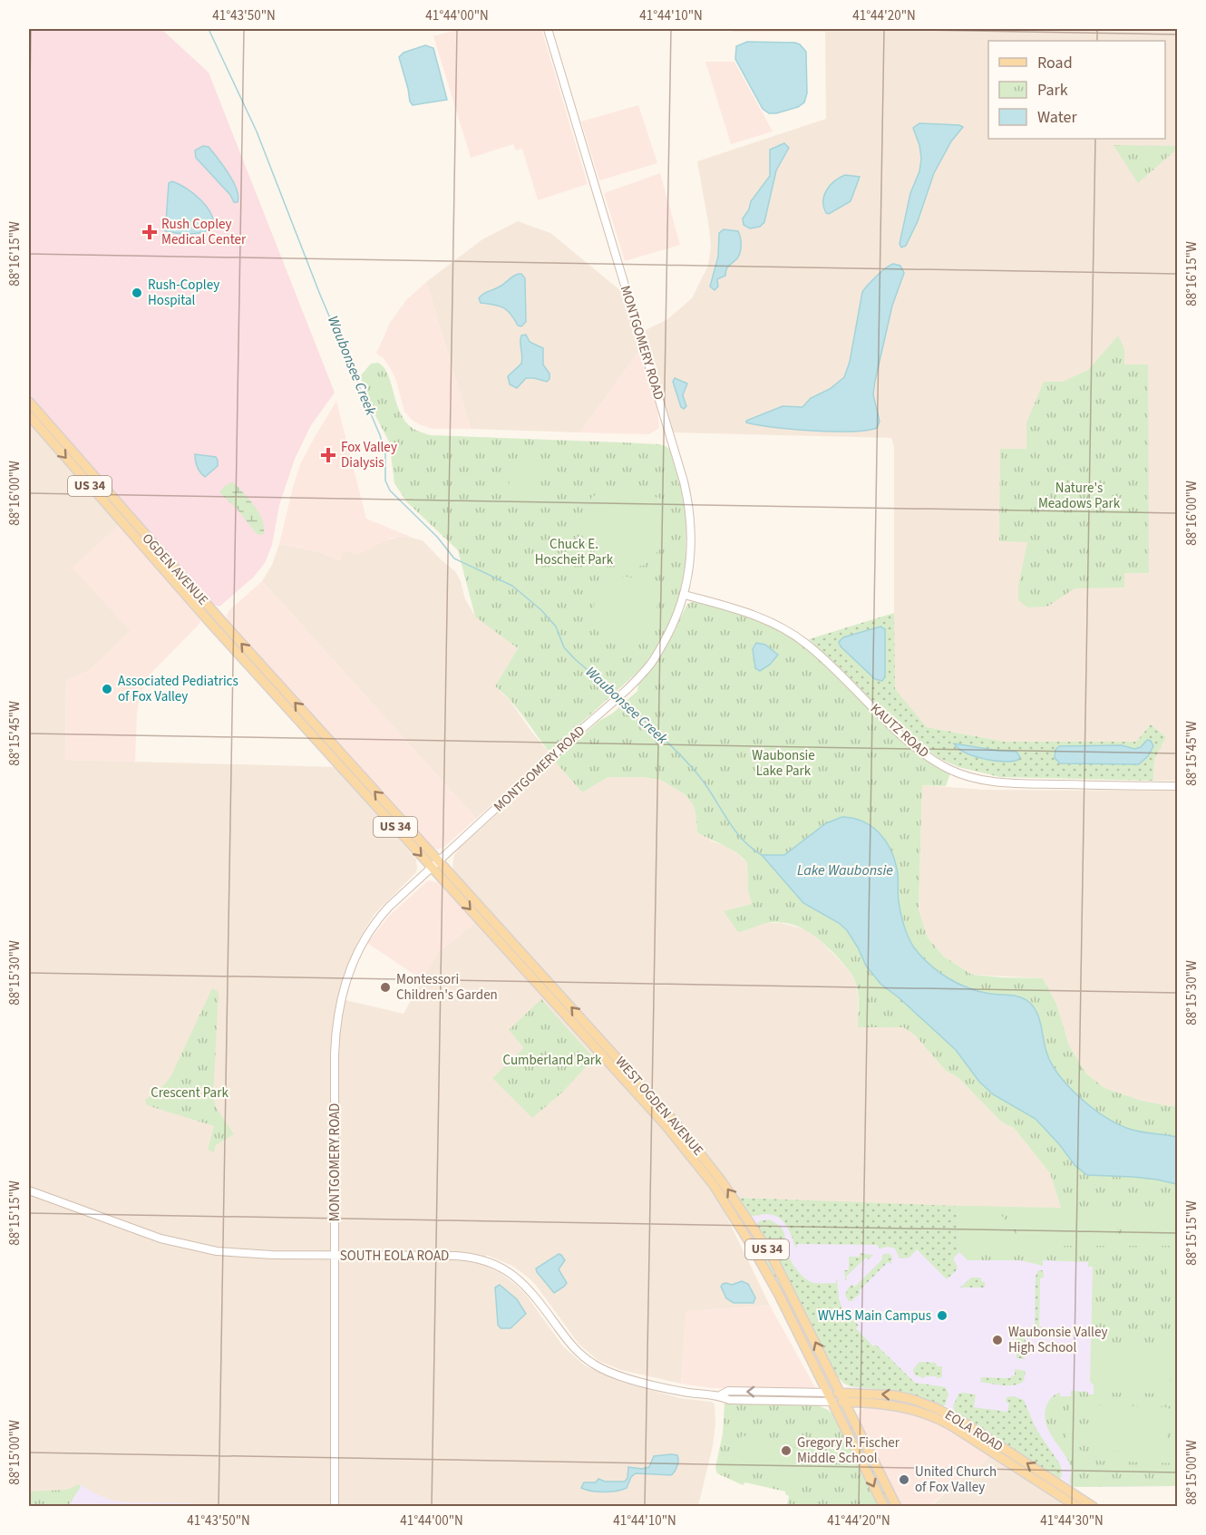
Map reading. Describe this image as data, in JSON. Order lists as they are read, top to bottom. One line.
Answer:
{"streets":{"main road":["US 34","OGDEN AVENUE","WEST OGDEN AVENUE","SOUTH EOLA ROAD","EOLA ROAD"],"street":["MONTGOMERY ROAD","KAUTZ ROAD"]},"crossings":[["MONTGOMERY ROAD","KAUTZ ROAD"],["MONTGOMERY ROAD","WEST OGDEN AVENUE"],["MONTGOMERY ROAD","SOUTH EOLA ROAD"],["OGDEN AVENUE","WEST OGDEN AVENUE"],["WEST OGDEN AVENUE","SOUTH EOLA ROAD"],["WEST OGDEN AVENUE","EOLA ROAD"],["SOUTH EOLA ROAD","EOLA ROAD"]],"water":["Waubonsee Creek","Lake Waubonsie"],"parks":["Nature's Meadows Park","Chuck E. Hoscheit Park","Waubonsie Lake Park","Cumberland Park","Crescent Park"],"places":{"health":["Rush Copley Medical Center","Fox Valley Dialysis"],"other":["Rush-Copley Hospital","Associated Pediatrics of Fox Valley","Montessori Children's Garden","WVHS Main Campus","Waubonsie Valley High School","Gregory R. Fischer Middle School","United Church of Fox Valley"]},"legend":["Road","Park","Water"],"coordinates":["41°43'50\"N","41°44'00\"N","41°44'10\"N","41°44'20\"N","88°16'15\"W","88°16'00\"W","88°15'45\"W","88°15'30\"W","88°15'15\"W","88°15'00\"W","41°44'30\"N"]}
